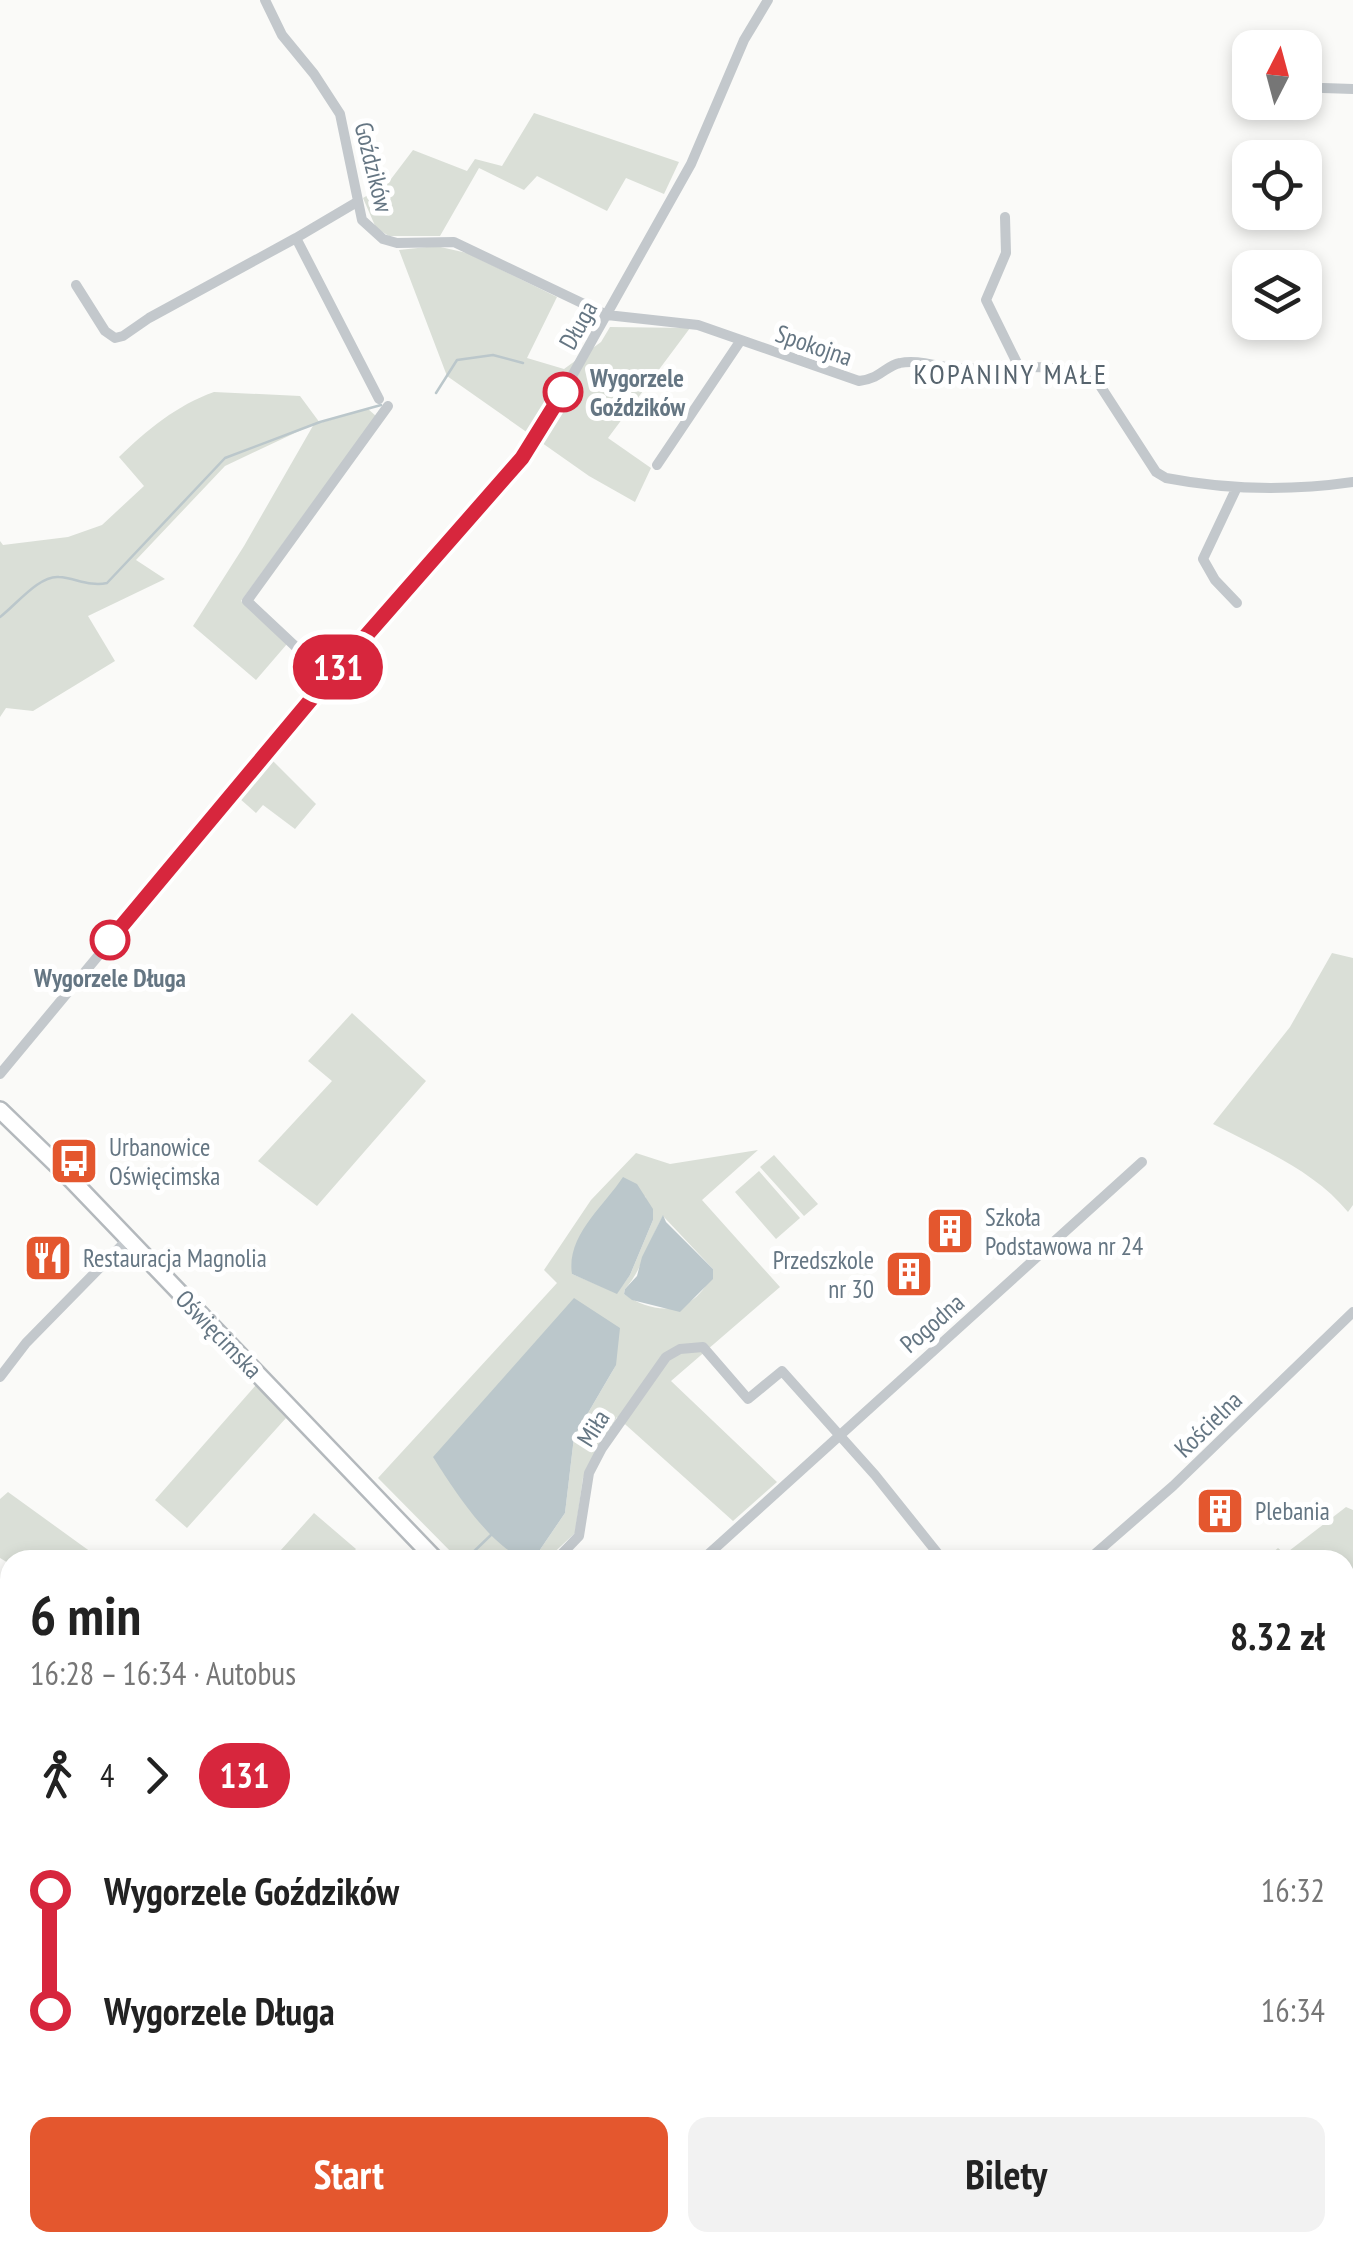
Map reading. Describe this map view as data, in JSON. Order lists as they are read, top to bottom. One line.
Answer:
{"streets":{"highway":["Oświęcimska"],"street":["Goździków","Długa","Spokojna","Pogodna","Kościelna","Miła"]},"crossings":[["Goździków","Długa"],["Goździków","Spokojna"],["Długa","Spokojna"],["Pogodna","Miła"]],"districts":["KOPANINY MAŁE"],"places":{"other":["Wygorzele Goździków","Wygorzele Długa"],"bus stop":["Urbanowice Oświęcimska"],"building":["Szkoła Podstawowa nr 24","Przedszkole nr 30","Plebania"],"restaurant":["Restauracja Magnolia"]},"lines":["bus line 131"],"north":"top","page":{"on_map":"131","heading":["6 min","16:28 – 16:34 · Autobus","8.32 zł"],"legs":["4","131"],"list":[{"name":"Wygorzele Goździków","value":"16:32"},{"name":"Wygorzele Długa","value":"16:34"}],"buttons":["Start","Bilety"]}}
